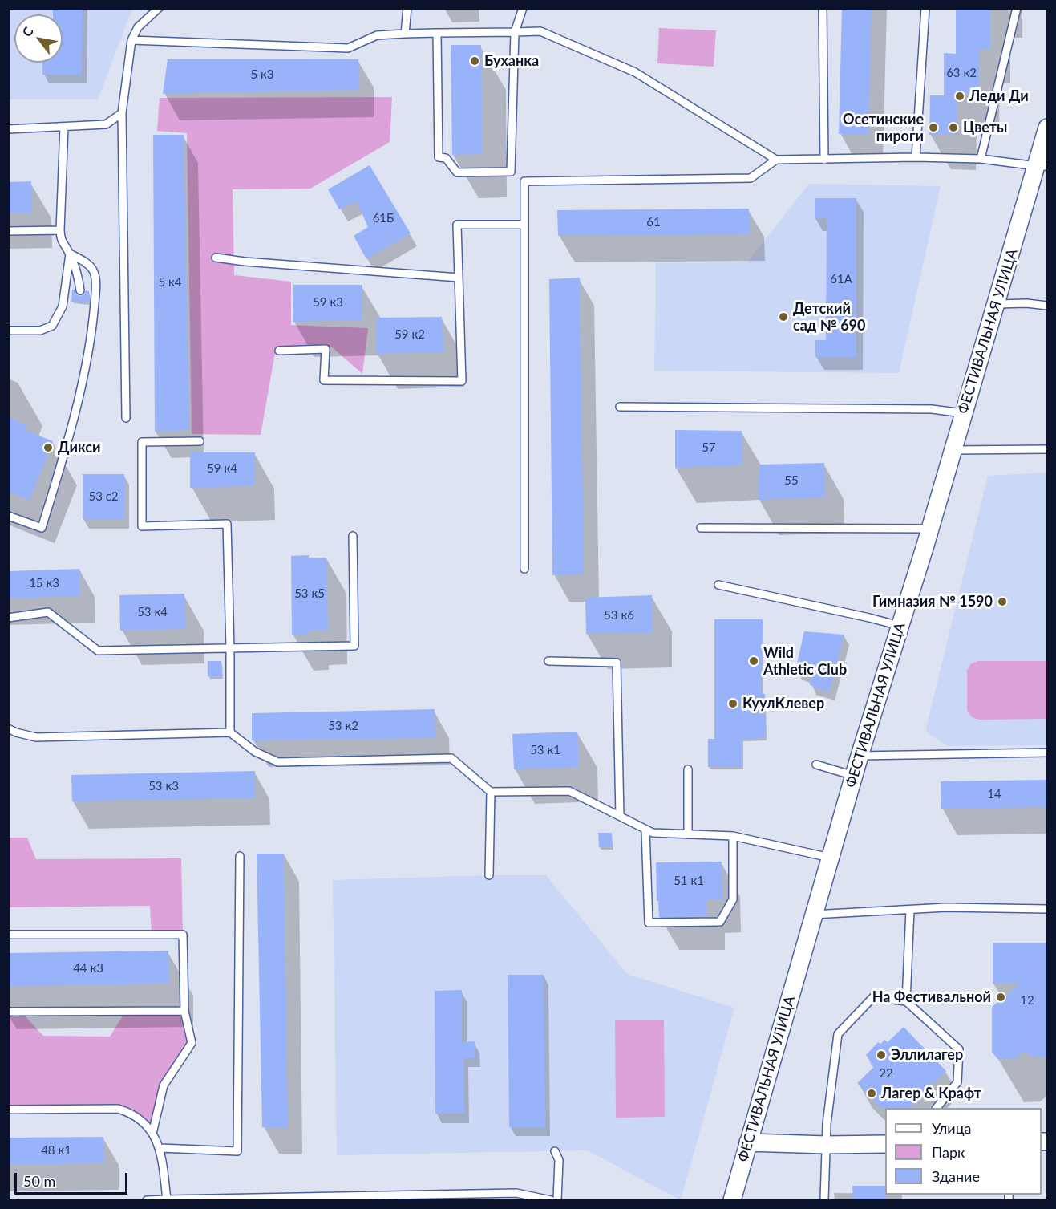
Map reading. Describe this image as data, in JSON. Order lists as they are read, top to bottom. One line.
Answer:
{"streets":{"street":["ФЕСТИВАЛЬНАЯ УЛИЦА"]},"places":["Буханка","Леди Ди","Осетинские пироги","Цветы","Детский сад № 690","Дикси","Гимназия № 1590","Wild Athletic Club","КуулКлевер","На Фестивальной","Эллилагер","Лагер & Крафт"],"house_numbers":["63 к2","5 к3","61Б","61","61А","5 к4","59 к3","59 к2","57","59 к4","55","53 с2","15 к3","53 к5","53 к4","53 к6","53 к2","53 к1","53 к3","14","51 к1","44 к3","12","22","48 к1"],"legend":["Улица","Парк","Здание"],"scale_bar":"50 m","north":"top left"}
